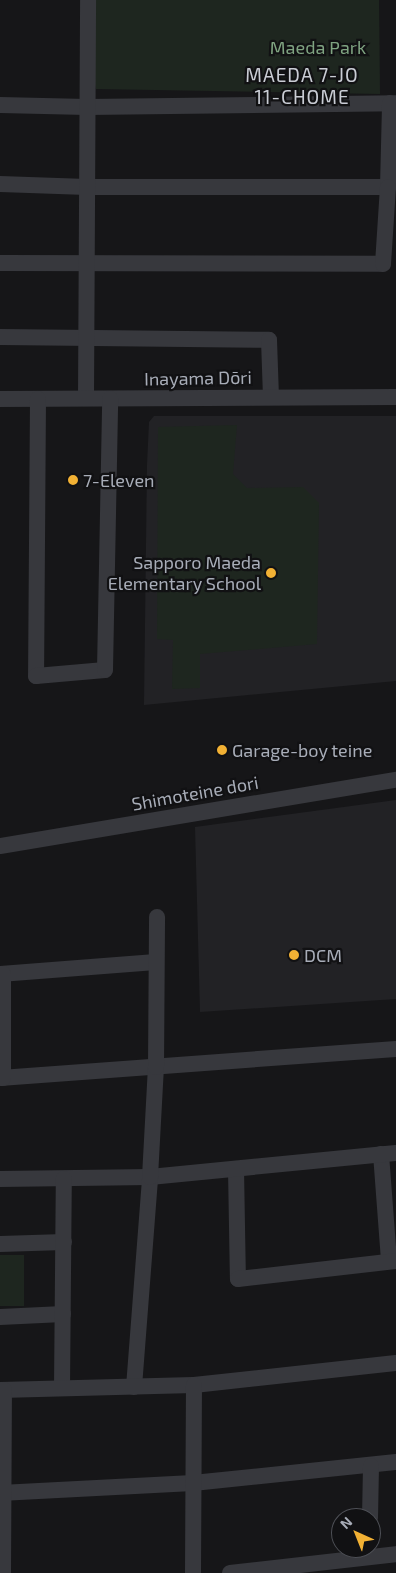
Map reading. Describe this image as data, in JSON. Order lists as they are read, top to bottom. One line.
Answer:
{"streets":{"street":["Inayama Dōri","Shimoteine dori"]},"districts":["MAEDA 7-JO 11-CHOME"],"parks":["Maeda Park"],"places":["7-Eleven","Sapporo Maeda Elementary School","Garage-boy teine","DCM"],"north":"top left"}
